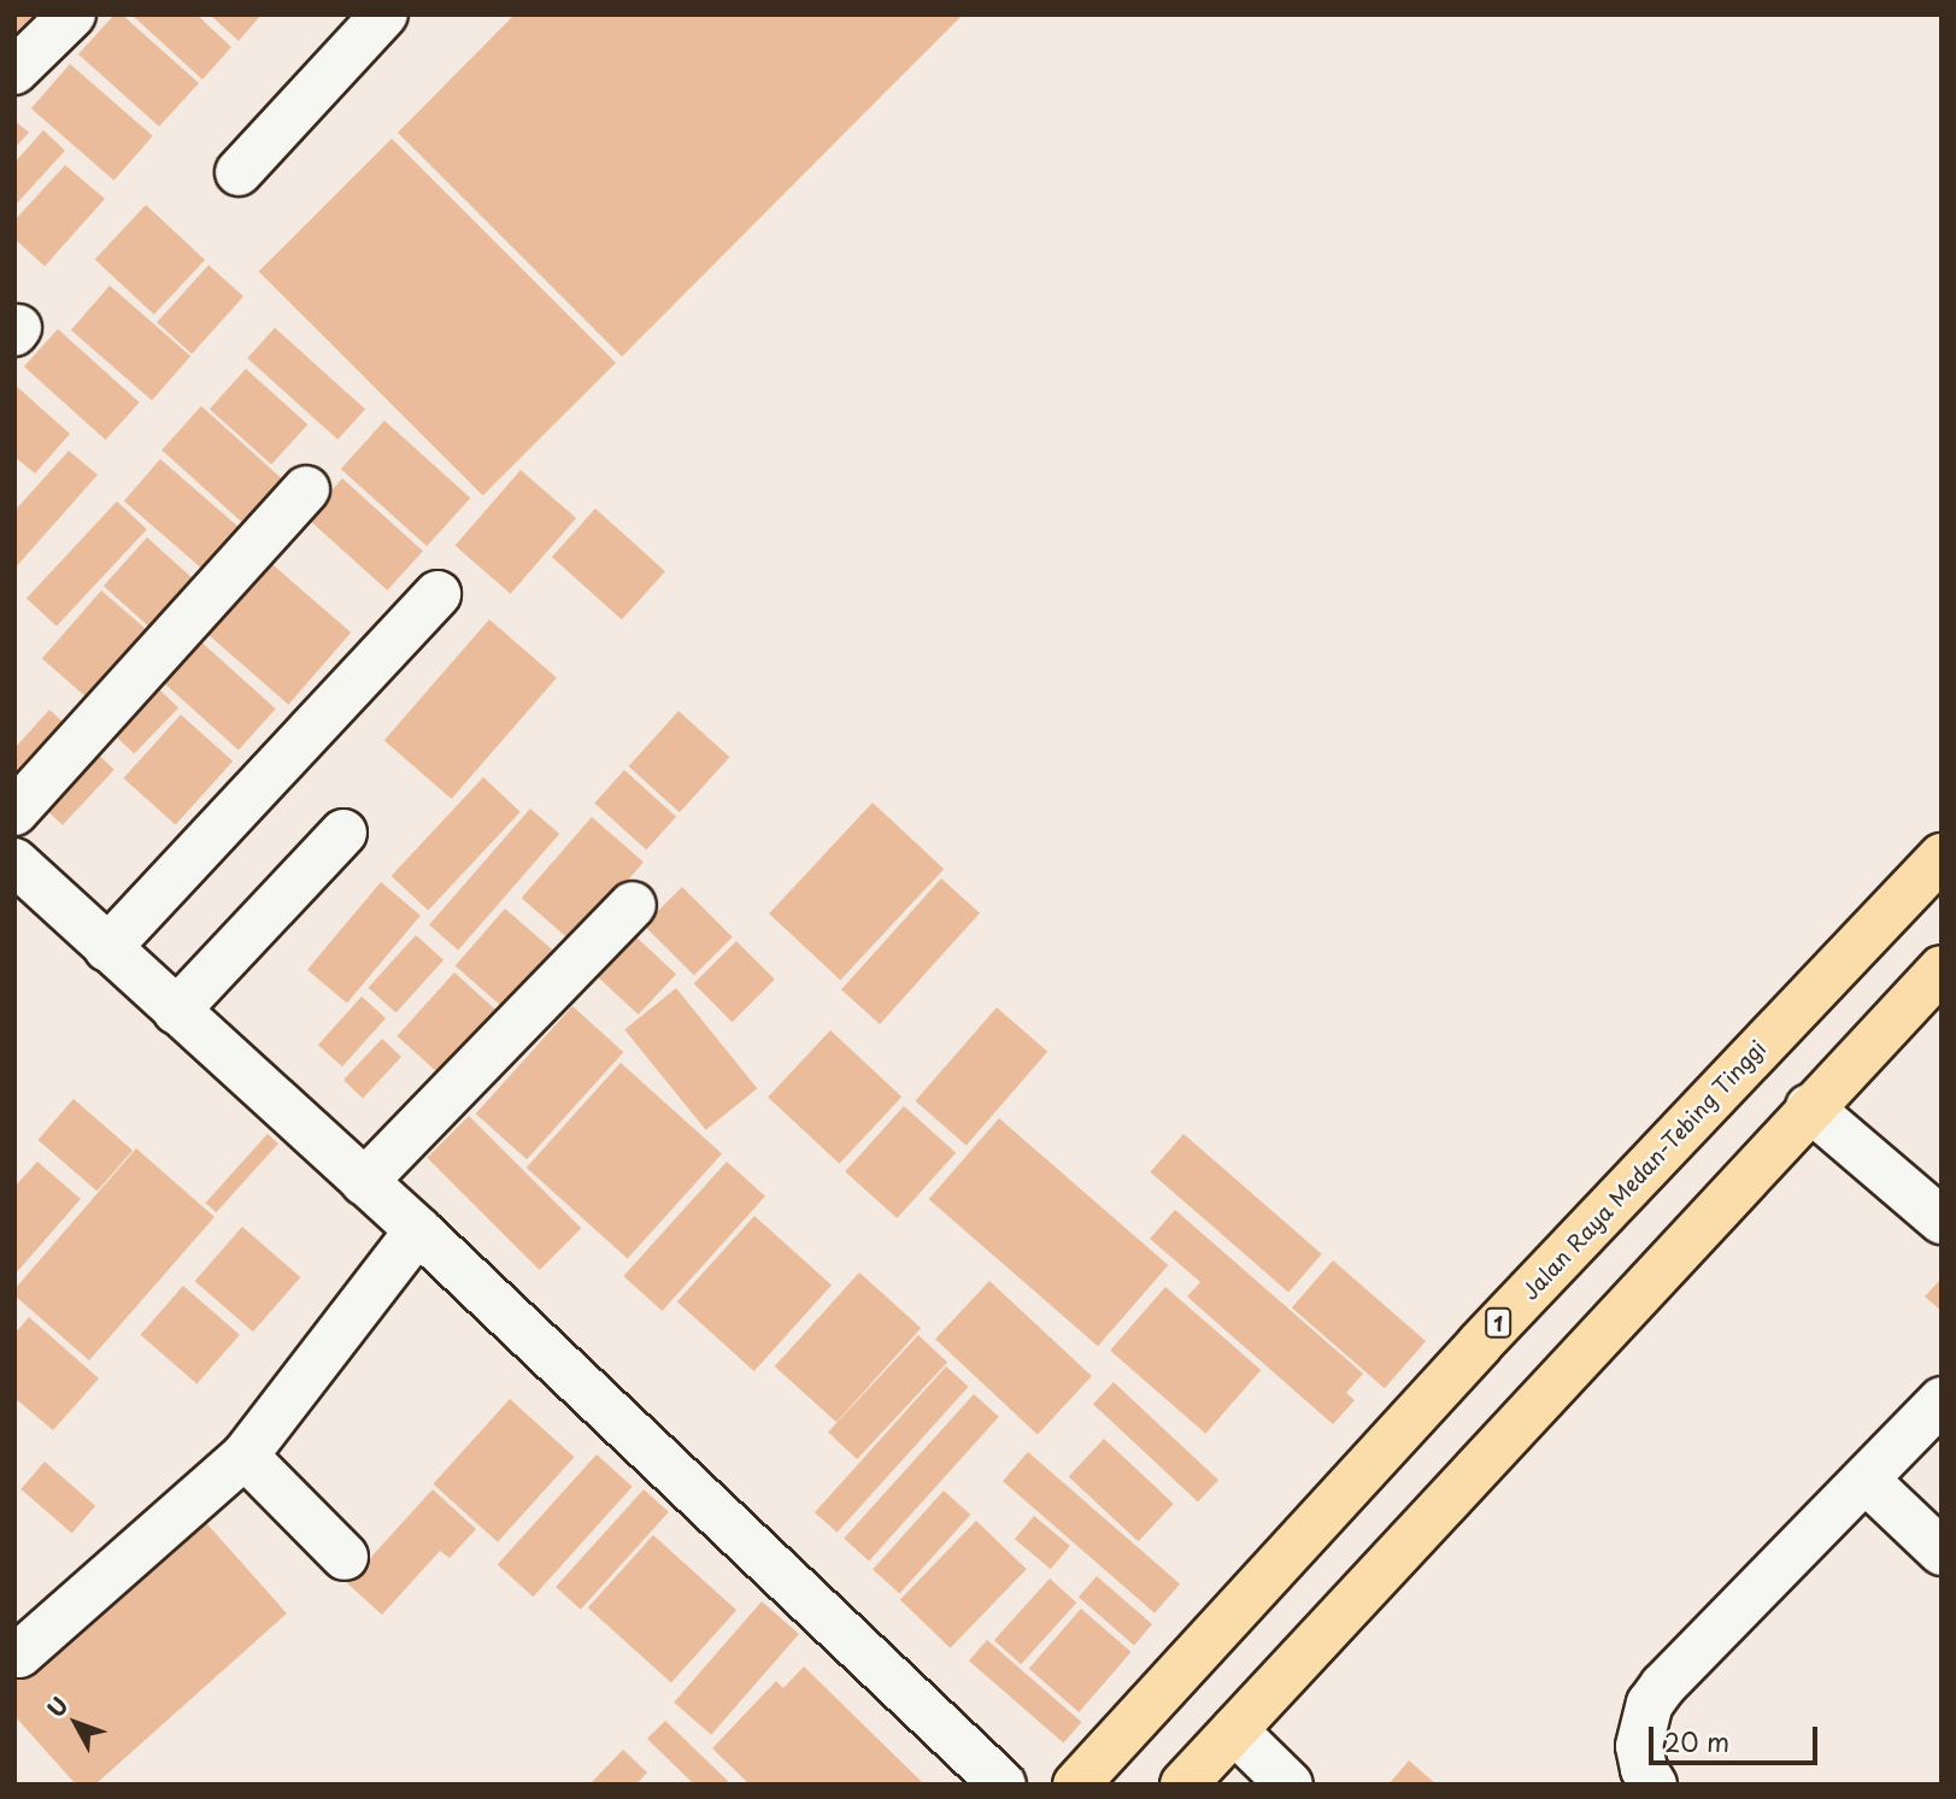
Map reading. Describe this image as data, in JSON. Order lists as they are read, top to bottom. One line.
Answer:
{"streets":{"highway":["Jalan Raya Medan-Tebing Tinggi","1"]},"scale_bar":"20 m","north":"top left"}
